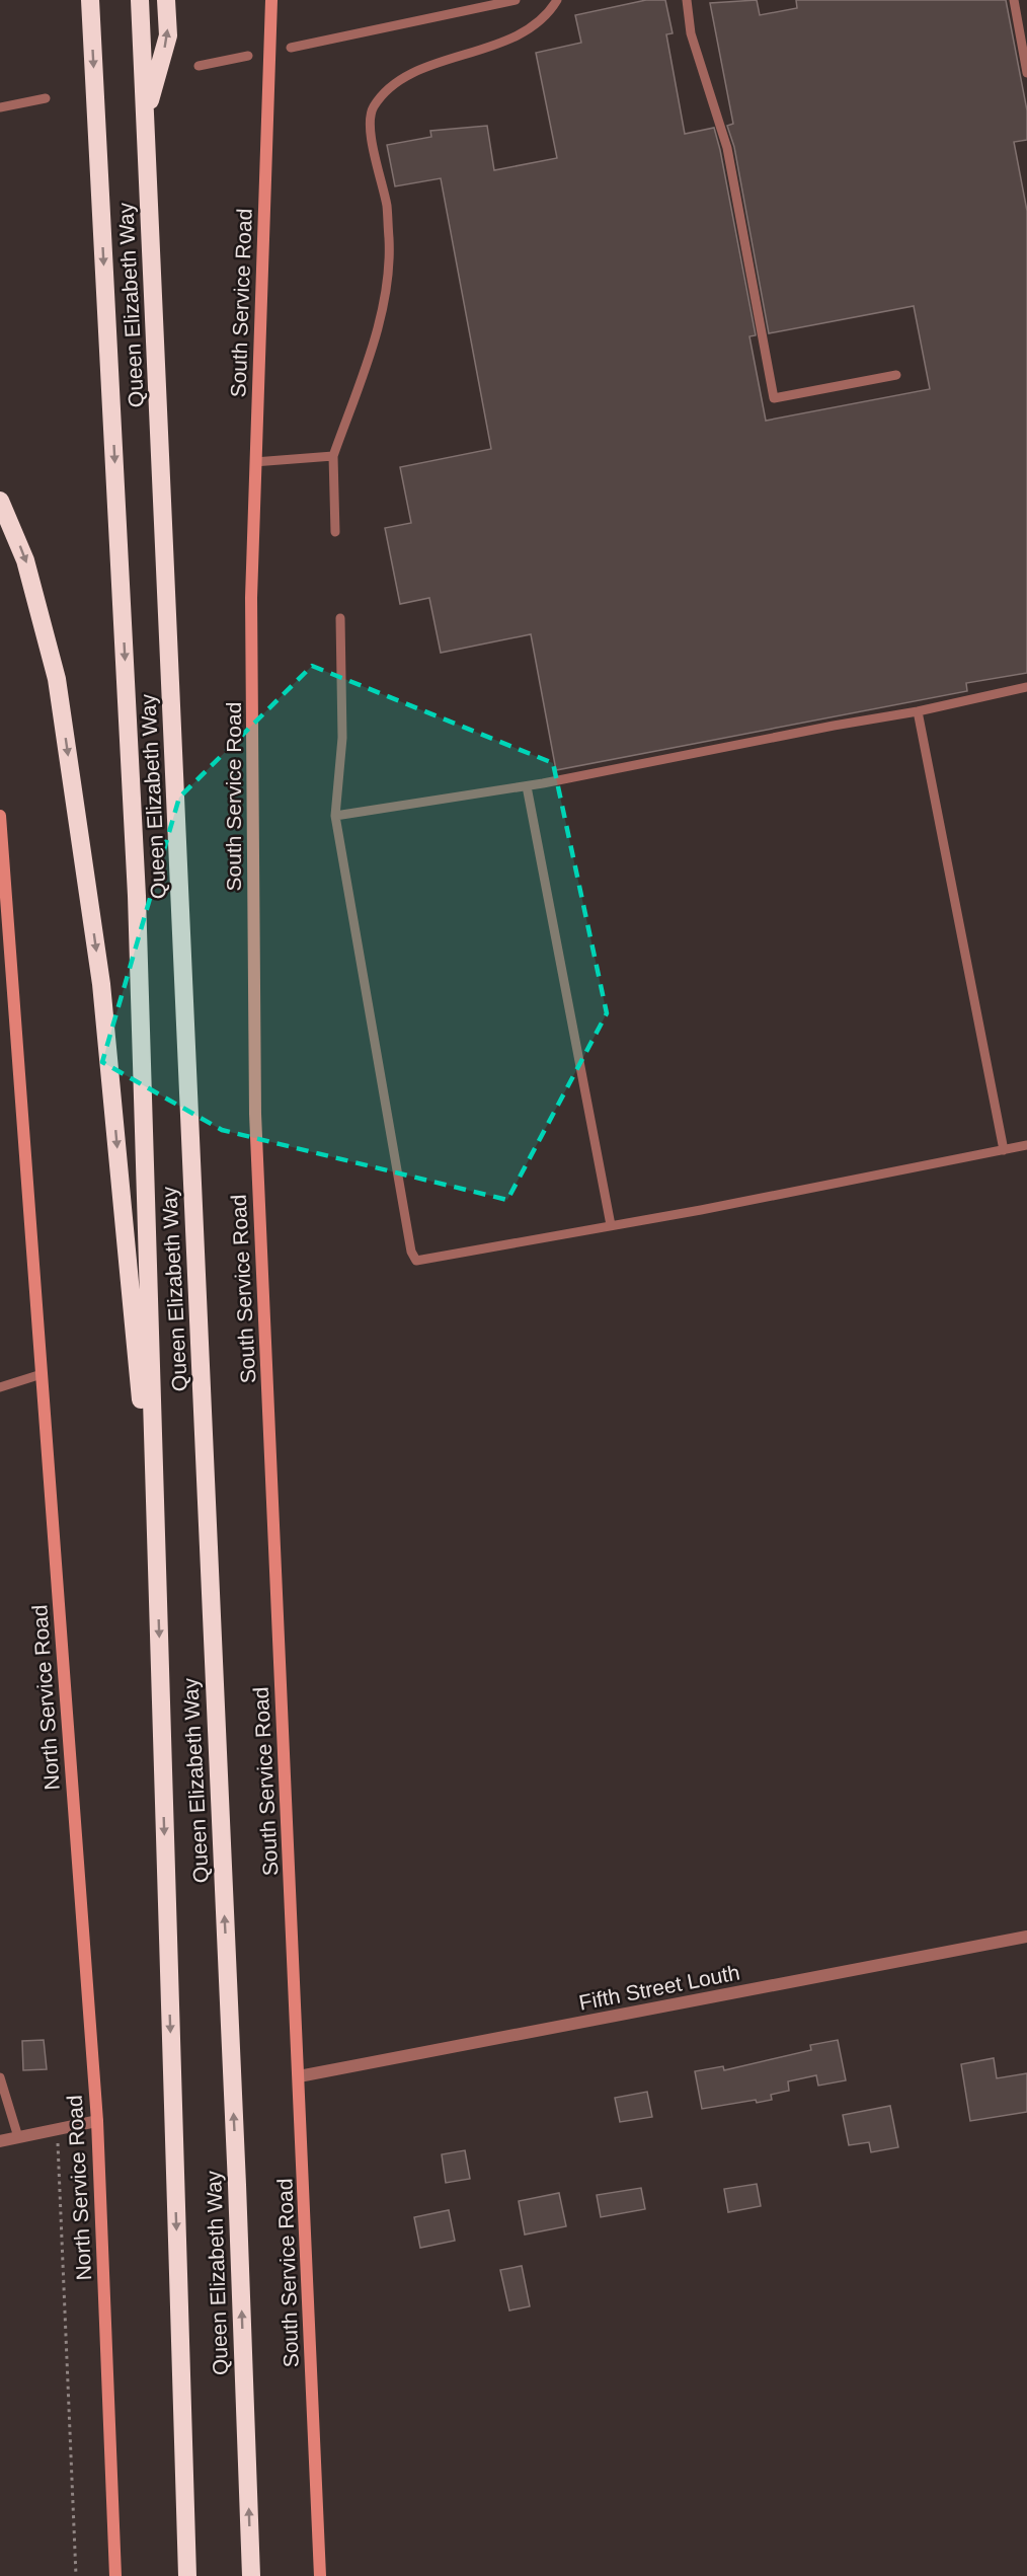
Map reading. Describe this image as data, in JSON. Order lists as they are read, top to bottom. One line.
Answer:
{"streets":{"highway":["Queen Elizabeth Way"],"street":["South Service Road","North Service Road","Fifth Street Louth"]},"crossings":[["South Service Road","Fifth Street Louth"]]}
